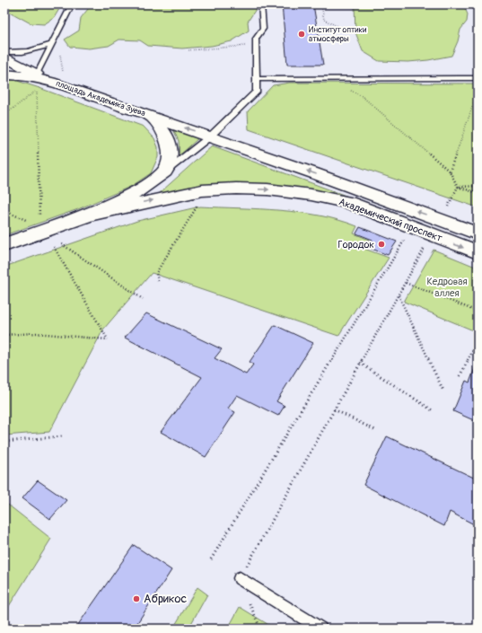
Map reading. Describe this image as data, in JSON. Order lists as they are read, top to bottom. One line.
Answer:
{"streets":{"main road":["площадь Академика Зуева","Академический проспект"]},"crossings":[["площадь Академика Зуева","Академический проспект"]],"parks":["Кедровая аллея"],"places":["Институт оптики атмосферы","Городок","Абрикос"]}
